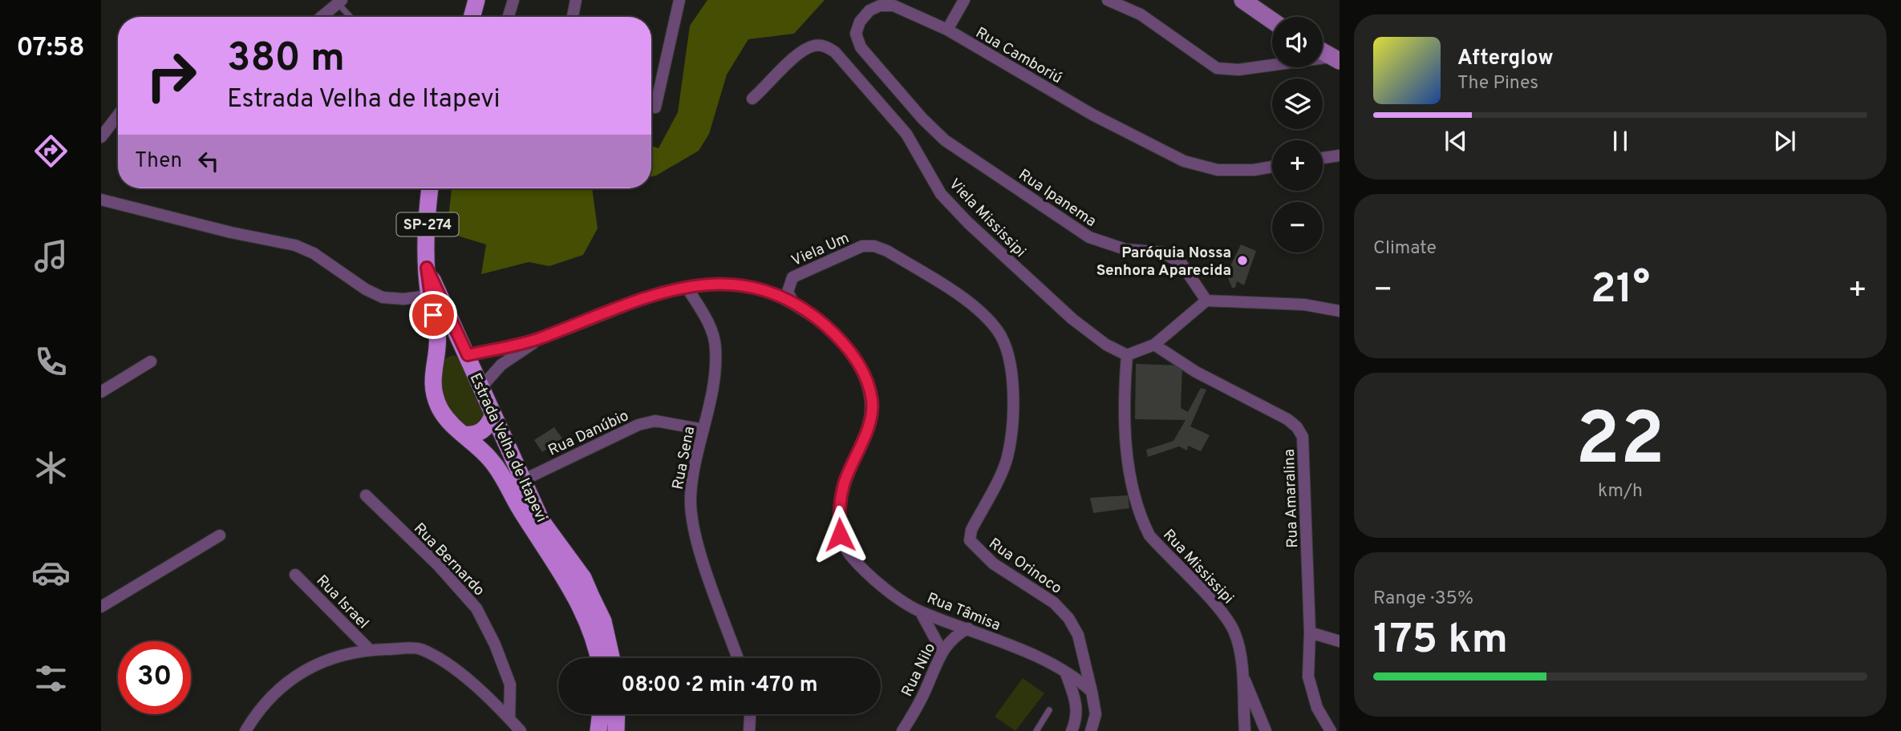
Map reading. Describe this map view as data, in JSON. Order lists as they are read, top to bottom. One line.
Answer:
{"streets":{"main road":["SP-274","Estrada Velha de Itapevi"],"street":["Rua Camboriú","Rua Ipanema","Viela Mississipi","Viela Um","Rua Danúbio","Rua Sena","Rua Amaralina","Rua Bernardo","Rua Orinoco","Rua Mississipi","Rua Israel","Rua Tâmisa","Rua Nilo"]},"crossings":[["Rua Camboriú","Rua Ipanema"],["Viela Mississipi","Rua Mississipi"],["SP-274","Estrada Velha de Itapevi"],["Viela Um","Rua Orinoco"],["Viela Um","Rua Tâmisa"],["Rua Danúbio","Estrada Velha de Itapevi"],["Rua Danúbio","Rua Sena"],["Estrada Velha de Itapevi","Rua Tâmisa"],["Rua Sena","Rua Tâmisa"],["Rua Orinoco","Rua Tâmisa"],["Rua Tâmisa","Rua Nilo"]],"places":["Paróquia Nossa Senhora Aparecida"],"page":{"tabs":"07:58","map_buttons":["+","−"],"turn":["380 m","Estrada Velha de Itapevi"],"song":["Afterglow","The Pines"],"then":"Then","tile":["Climate",["22","km/h"],["Range · 35%","175 km"]],"heat":["−","21°","+"],"limit":"30","trip":"08:00 · 2 min · 470 m"}}
